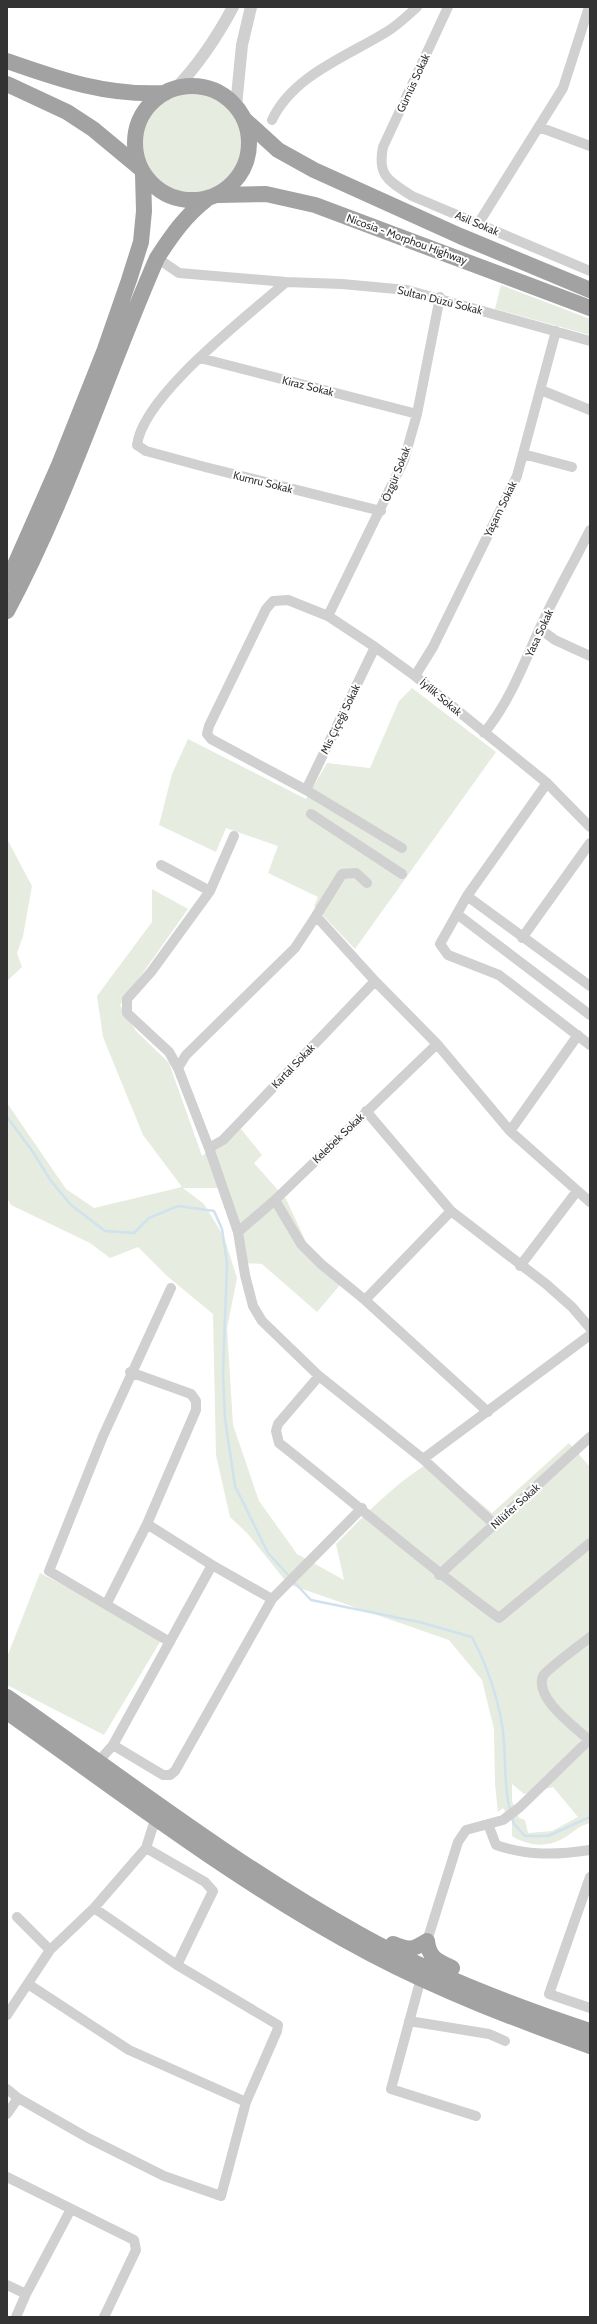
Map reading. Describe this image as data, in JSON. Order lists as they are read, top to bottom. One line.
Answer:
{"streets":{"highway":["Nicosia - Morphou Highway"],"street":["Gümüs Sokak","Asil Sokak","Sultan Düzü Sokak","Kiraz Sokak","Özgür Sokak","Kumru Sokak","Yaşam Sokak","Yasa Sokak","İyilik Sokak","Mis Çiçeği Sokak","Kartal Sokak","Kelebek Sokak","Nilüfer Sokak"]},"crossings":[["Gümüs Sokak","Asil Sokak"],["Sultan Düzü Sokak","Özgür Sokak"],["Sultan Düzü Sokak","Yaşam Sokak"],["Kiraz Sokak","Özgür Sokak"],["Kiraz Sokak","Kumru Sokak"],["Özgür Sokak","Kumru Sokak"],["Özgür Sokak","İyilik Sokak"],["Yaşam Sokak","İyilik Sokak"],["Yasa Sokak","İyilik Sokak"],["İyilik Sokak","Mis Çiçeği Sokak"]]}
